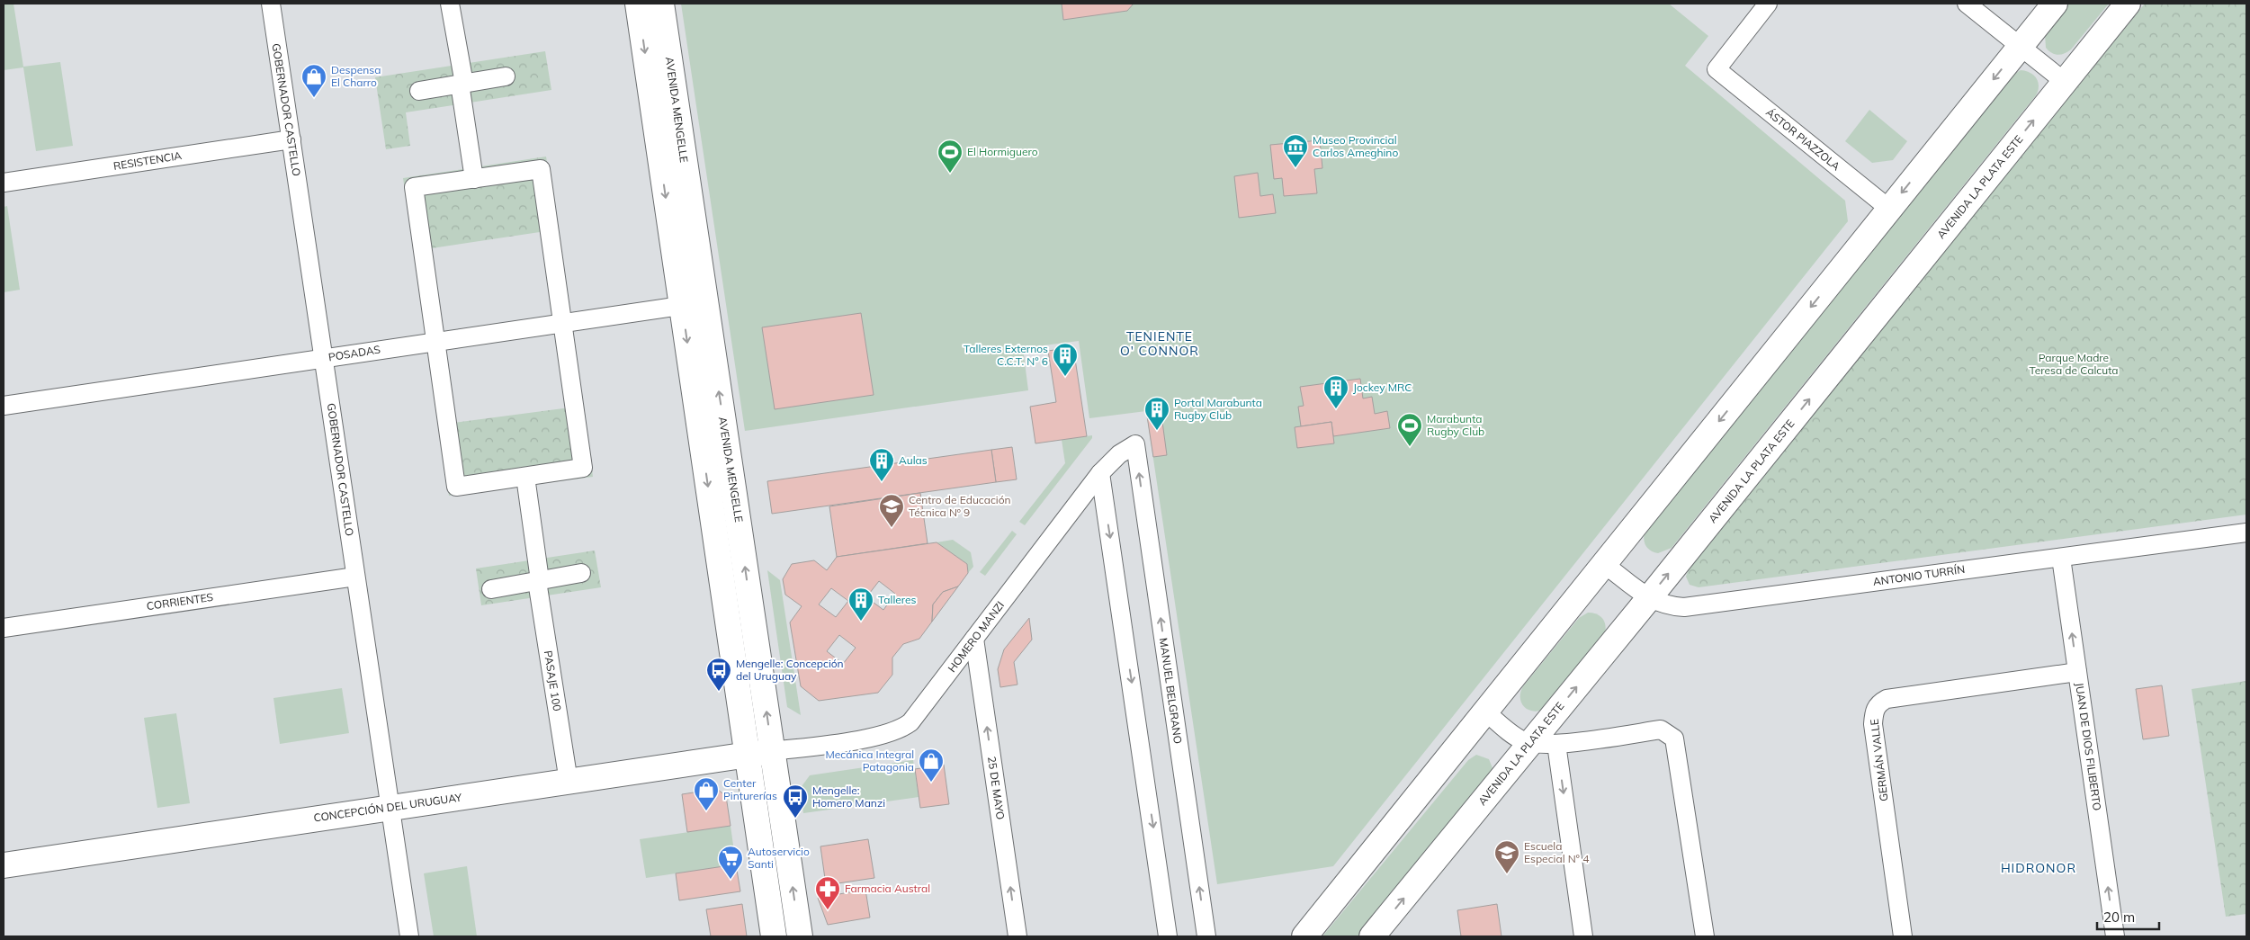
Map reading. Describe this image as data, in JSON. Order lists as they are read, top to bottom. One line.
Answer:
{"streets":{"main road":["AVENIDA MENGELLE","AVENIDA LA PLATA ESTE","CONCEPCIÓN DEL URUGUAY"],"street":["GOBERNADOR CASTELLO","ÁSTOR PIAZZOLA","RESISTENCIA","POSADAS","ANTONIO TURRÍN","CORRIENTES","HOMERO MANZI","PASAJE 100","MANUEL BELGRANO","JUAN DE DIOS FILIBERTO","GERMÁN VALLE","25 DE MAYO"]},"crossings":[["GOBERNADOR CASTELLO","RESISTENCIA"],["GOBERNADOR CASTELLO","POSADAS"],["GOBERNADOR CASTELLO","CORRIENTES"],["GOBERNADOR CASTELLO","CONCEPCIÓN DEL URUGUAY"],["AVENIDA MENGELLE","POSADAS"],["AVENIDA MENGELLE","HOMERO MANZI"],["AVENIDA MENGELLE","CONCEPCIÓN DEL URUGUAY"],["AVENIDA LA PLATA ESTE","ANTONIO TURRÍN"],["ANTONIO TURRÍN","JUAN DE DIOS FILIBERTO"],["HOMERO MANZI","MANUEL BELGRANO"],["HOMERO MANZI","25 DE MAYO"],["HOMERO MANZI","CONCEPCIÓN DEL URUGUAY"],["PASAJE 100","CONCEPCIÓN DEL URUGUAY"],["JUAN DE DIOS FILIBERTO","GERMÁN VALLE"]],"one_way":["JUAN DE DIOS FILIBERTO"],"districts":["TENIENTE O' CONNOR","HIDRONOR"],"parks":["Parque Madre Teresa de Calcuta"],"places":{"shop":["Despensa El Charro","Mecánica Integral Patagonia","Center Pinturerías"],"museum":["Museo Provincial Carlos Ameghino"],"sports":["El Hormiguero","Marabunta Rugby Club"],"building":["Talleres Externos C.C.T. N° 6","Jockey MRC","Portal Marabunta Rugby Club","Aulas","Talleres"],"school or university":["Centro de Educación Técnica Nº 9","Escuela Especial N° 4"],"bus stop":["Mengelle: Concepción del Uruguay","Mengelle: Homero Manzi"],"supermarket":["Autoservicio Santi"],"pharmacy":["Farmacia Austral"]},"scale_bar":"20 m"}
